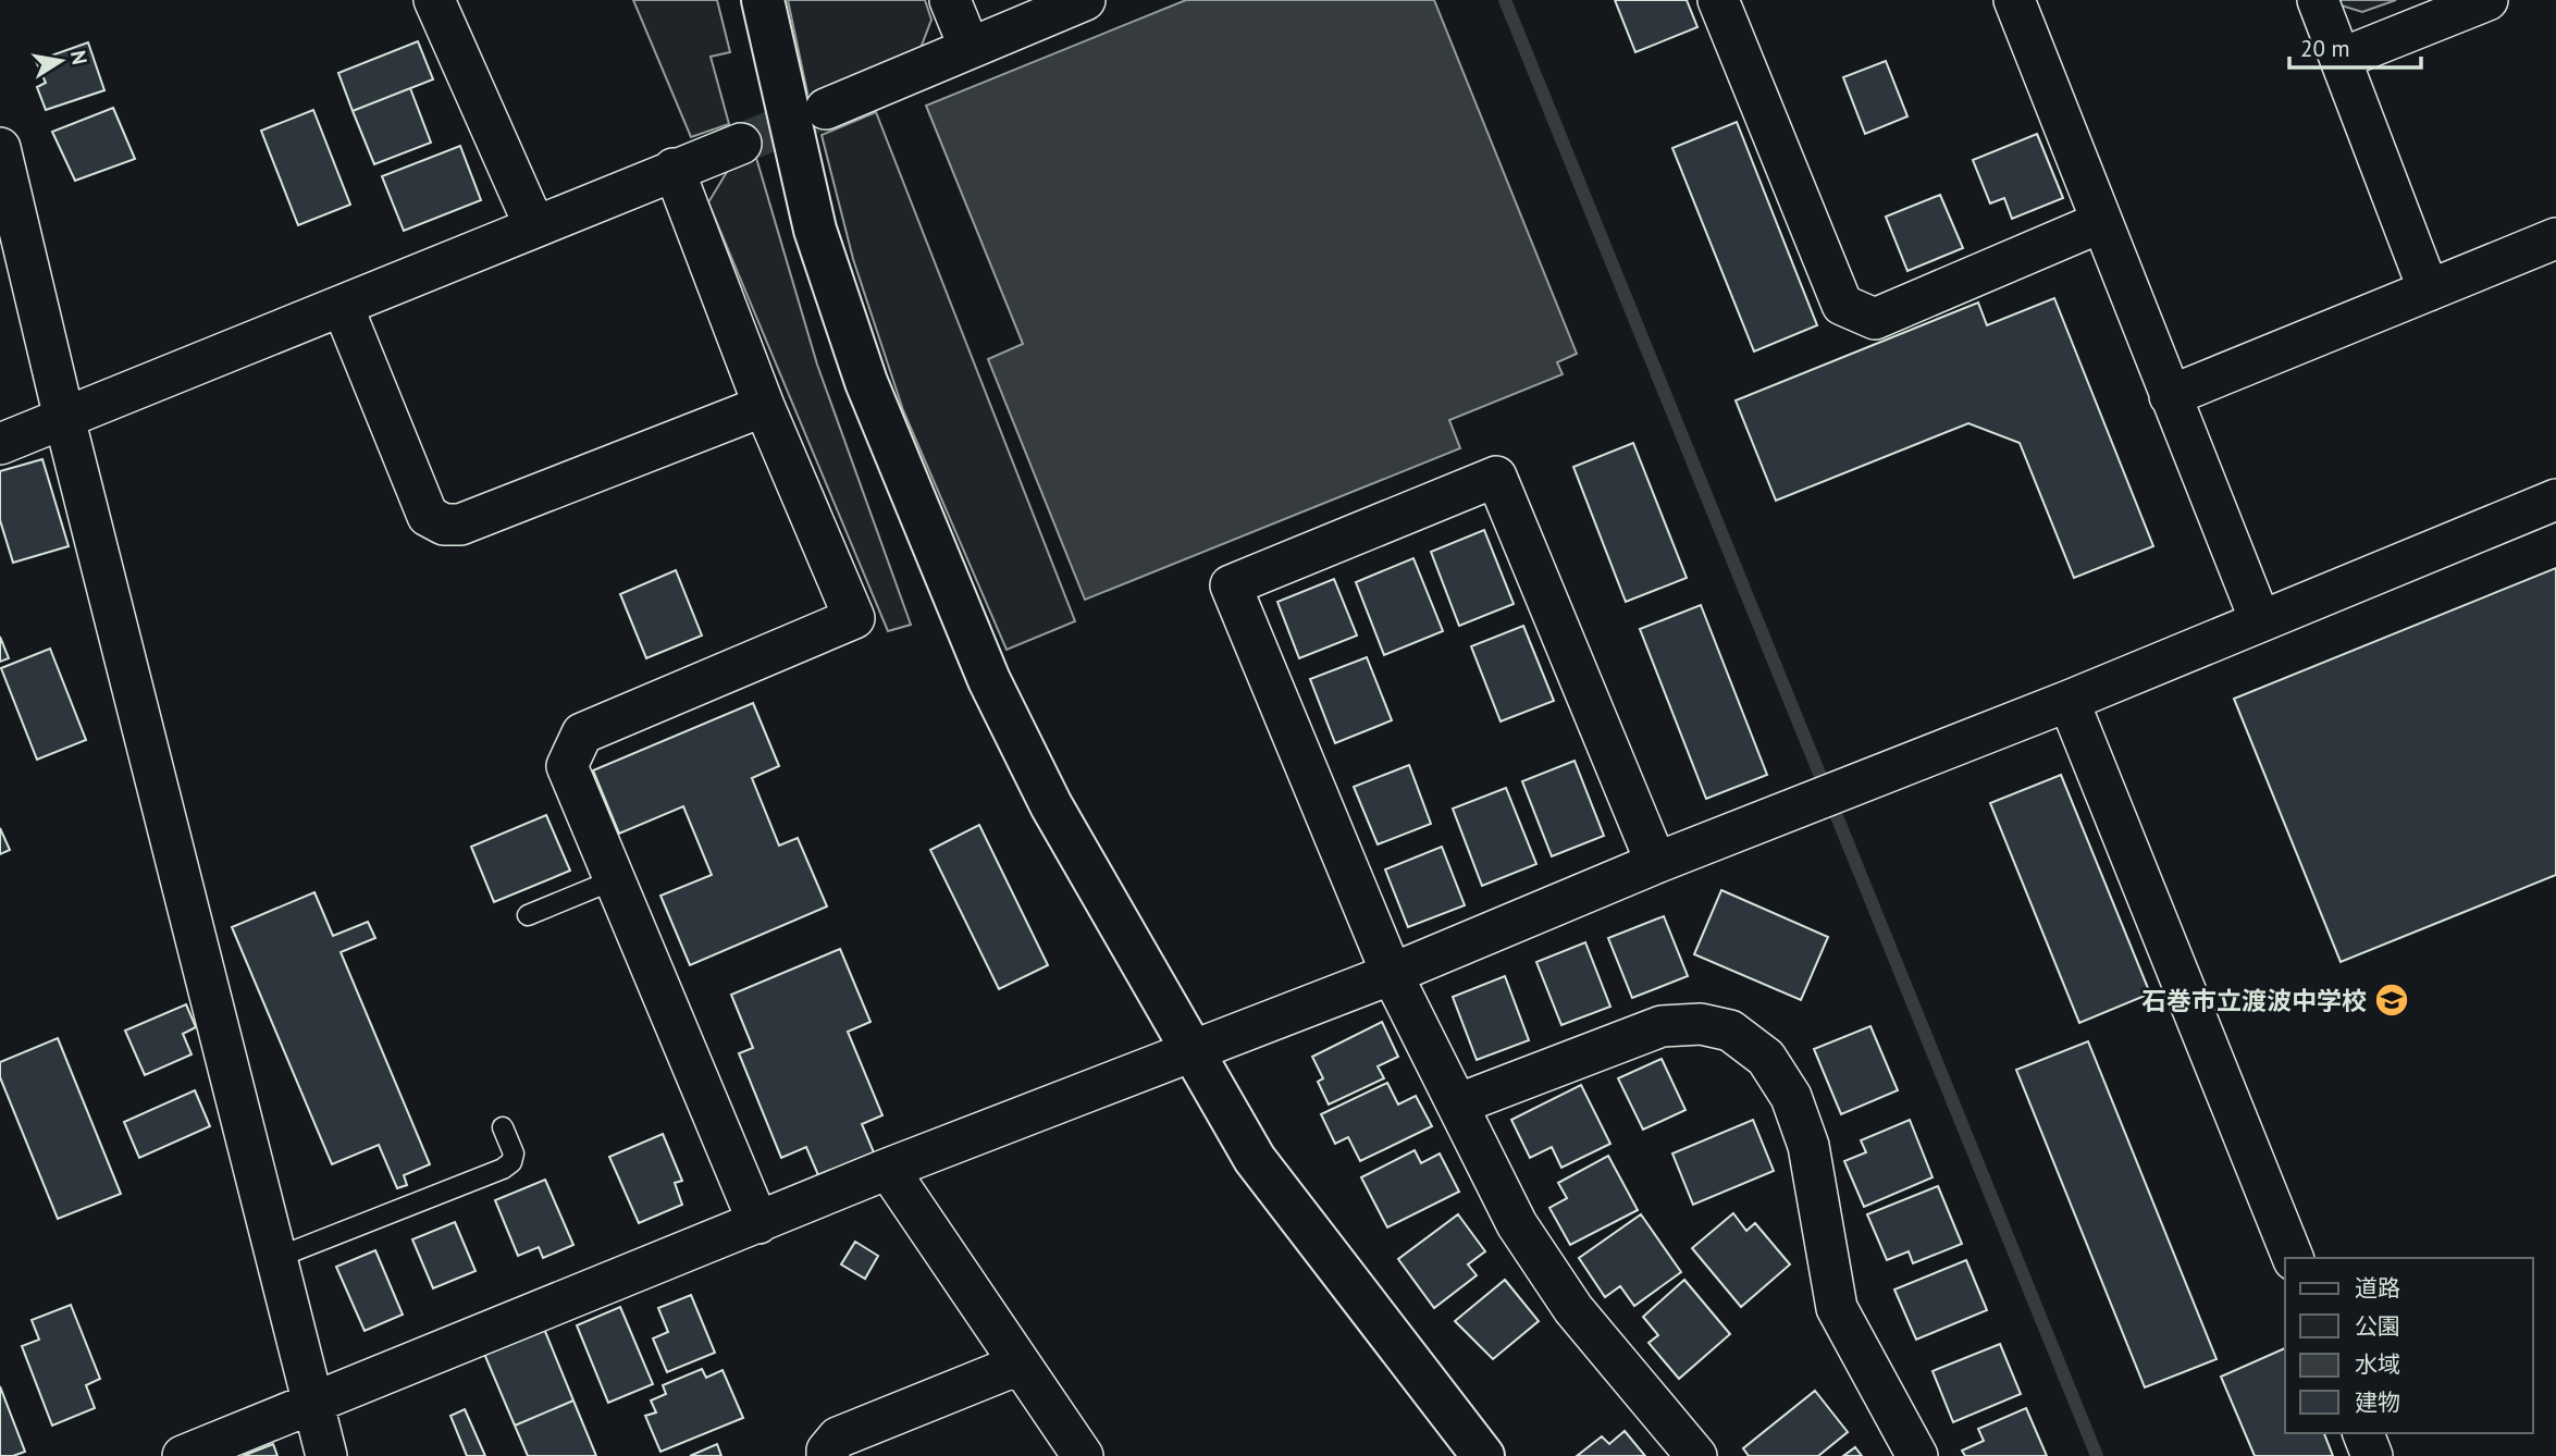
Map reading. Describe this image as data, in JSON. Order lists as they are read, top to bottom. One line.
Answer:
{"places":{"school or university":["石巻市立渡波中学校"]},"legend":["道路","公園","水域","建物"],"scale_bar":"20 m","north":"right"}
